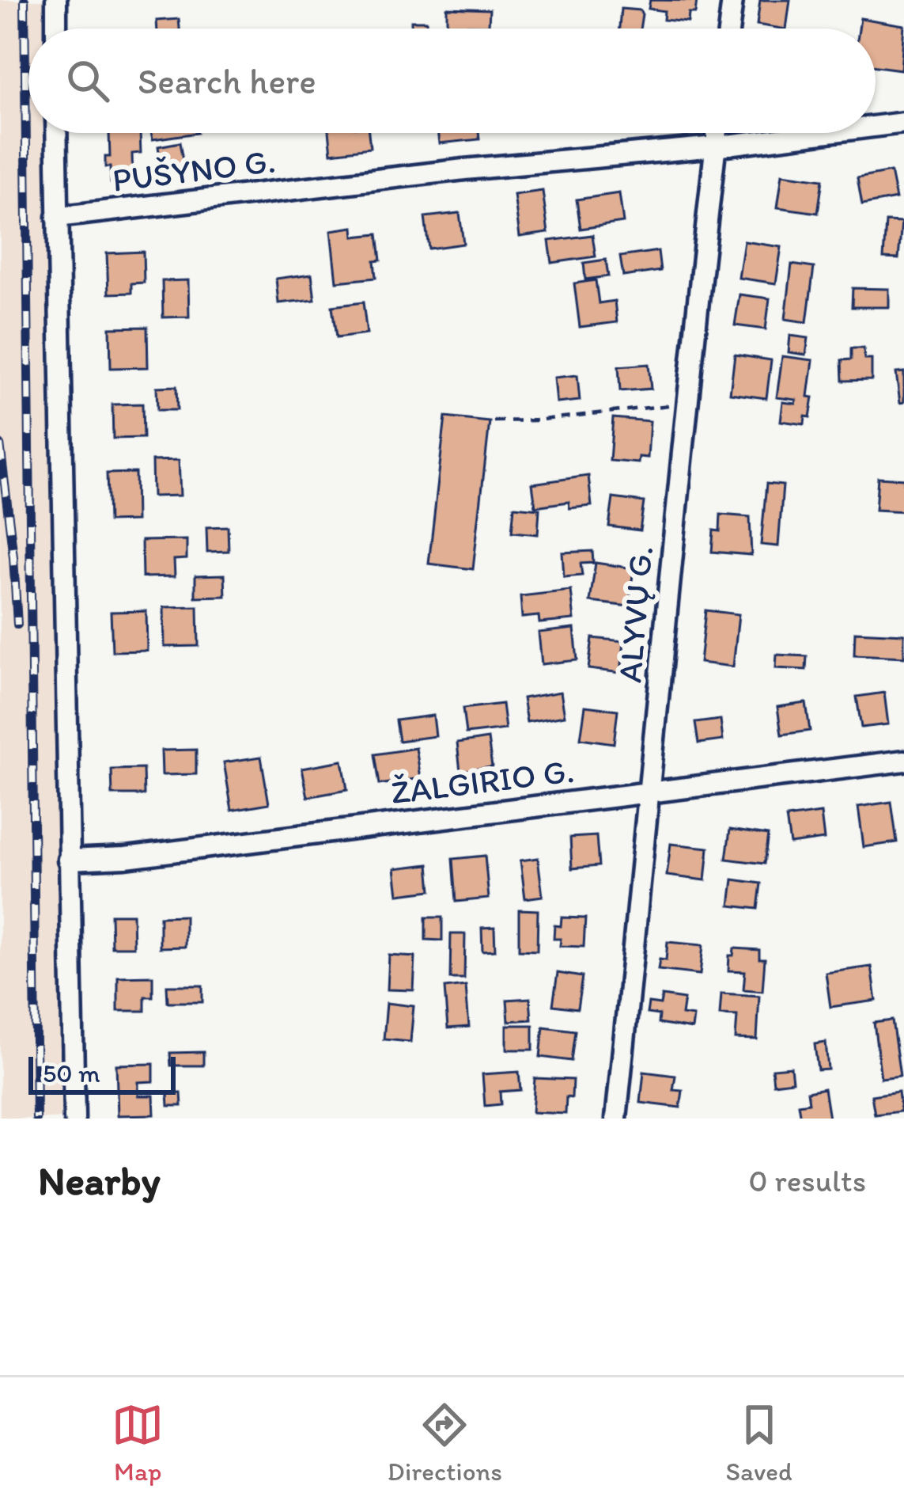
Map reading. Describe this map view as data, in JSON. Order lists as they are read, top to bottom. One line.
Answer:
{"streets":{"street":["PUŠYNO G.","ALYVŲ G.","ŽALGIRIO G."]},"crossings":[["PUŠYNO G.","ALYVŲ G."],["ALYVŲ G.","ŽALGIRIO G."]],"scale_bar":"50 m","page":{"search":"Search here","scale":"50 m","heading":["Nearby","0 results"],"nav":["Map","Directions","Saved"]}}
